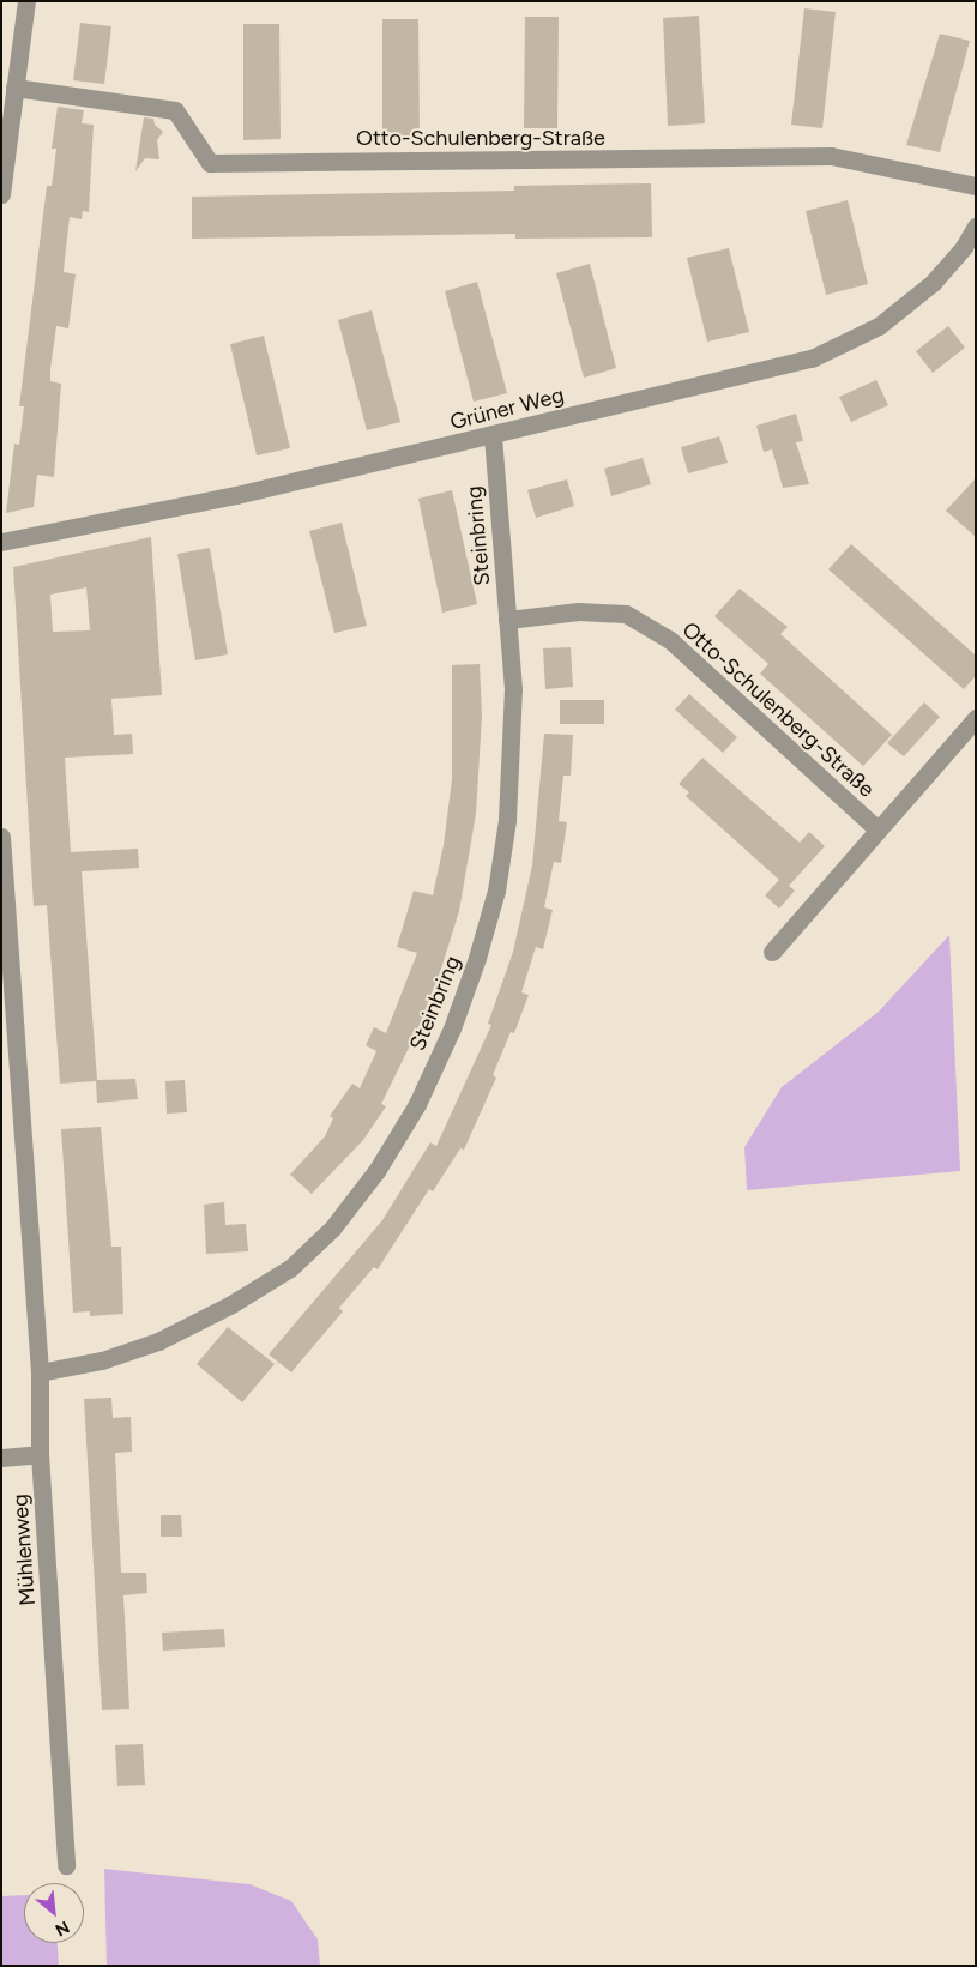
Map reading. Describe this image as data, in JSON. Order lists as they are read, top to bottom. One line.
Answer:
{"streets":{"street":["Otto-Schulenberg-Straße","Grüner Weg","Steinbring","Mühlenweg"]},"crossings":[["Otto-Schulenberg-Straße","Steinbring"],["Grüner Weg","Steinbring"],["Steinbring","Mühlenweg"]],"north":"bottom right"}
